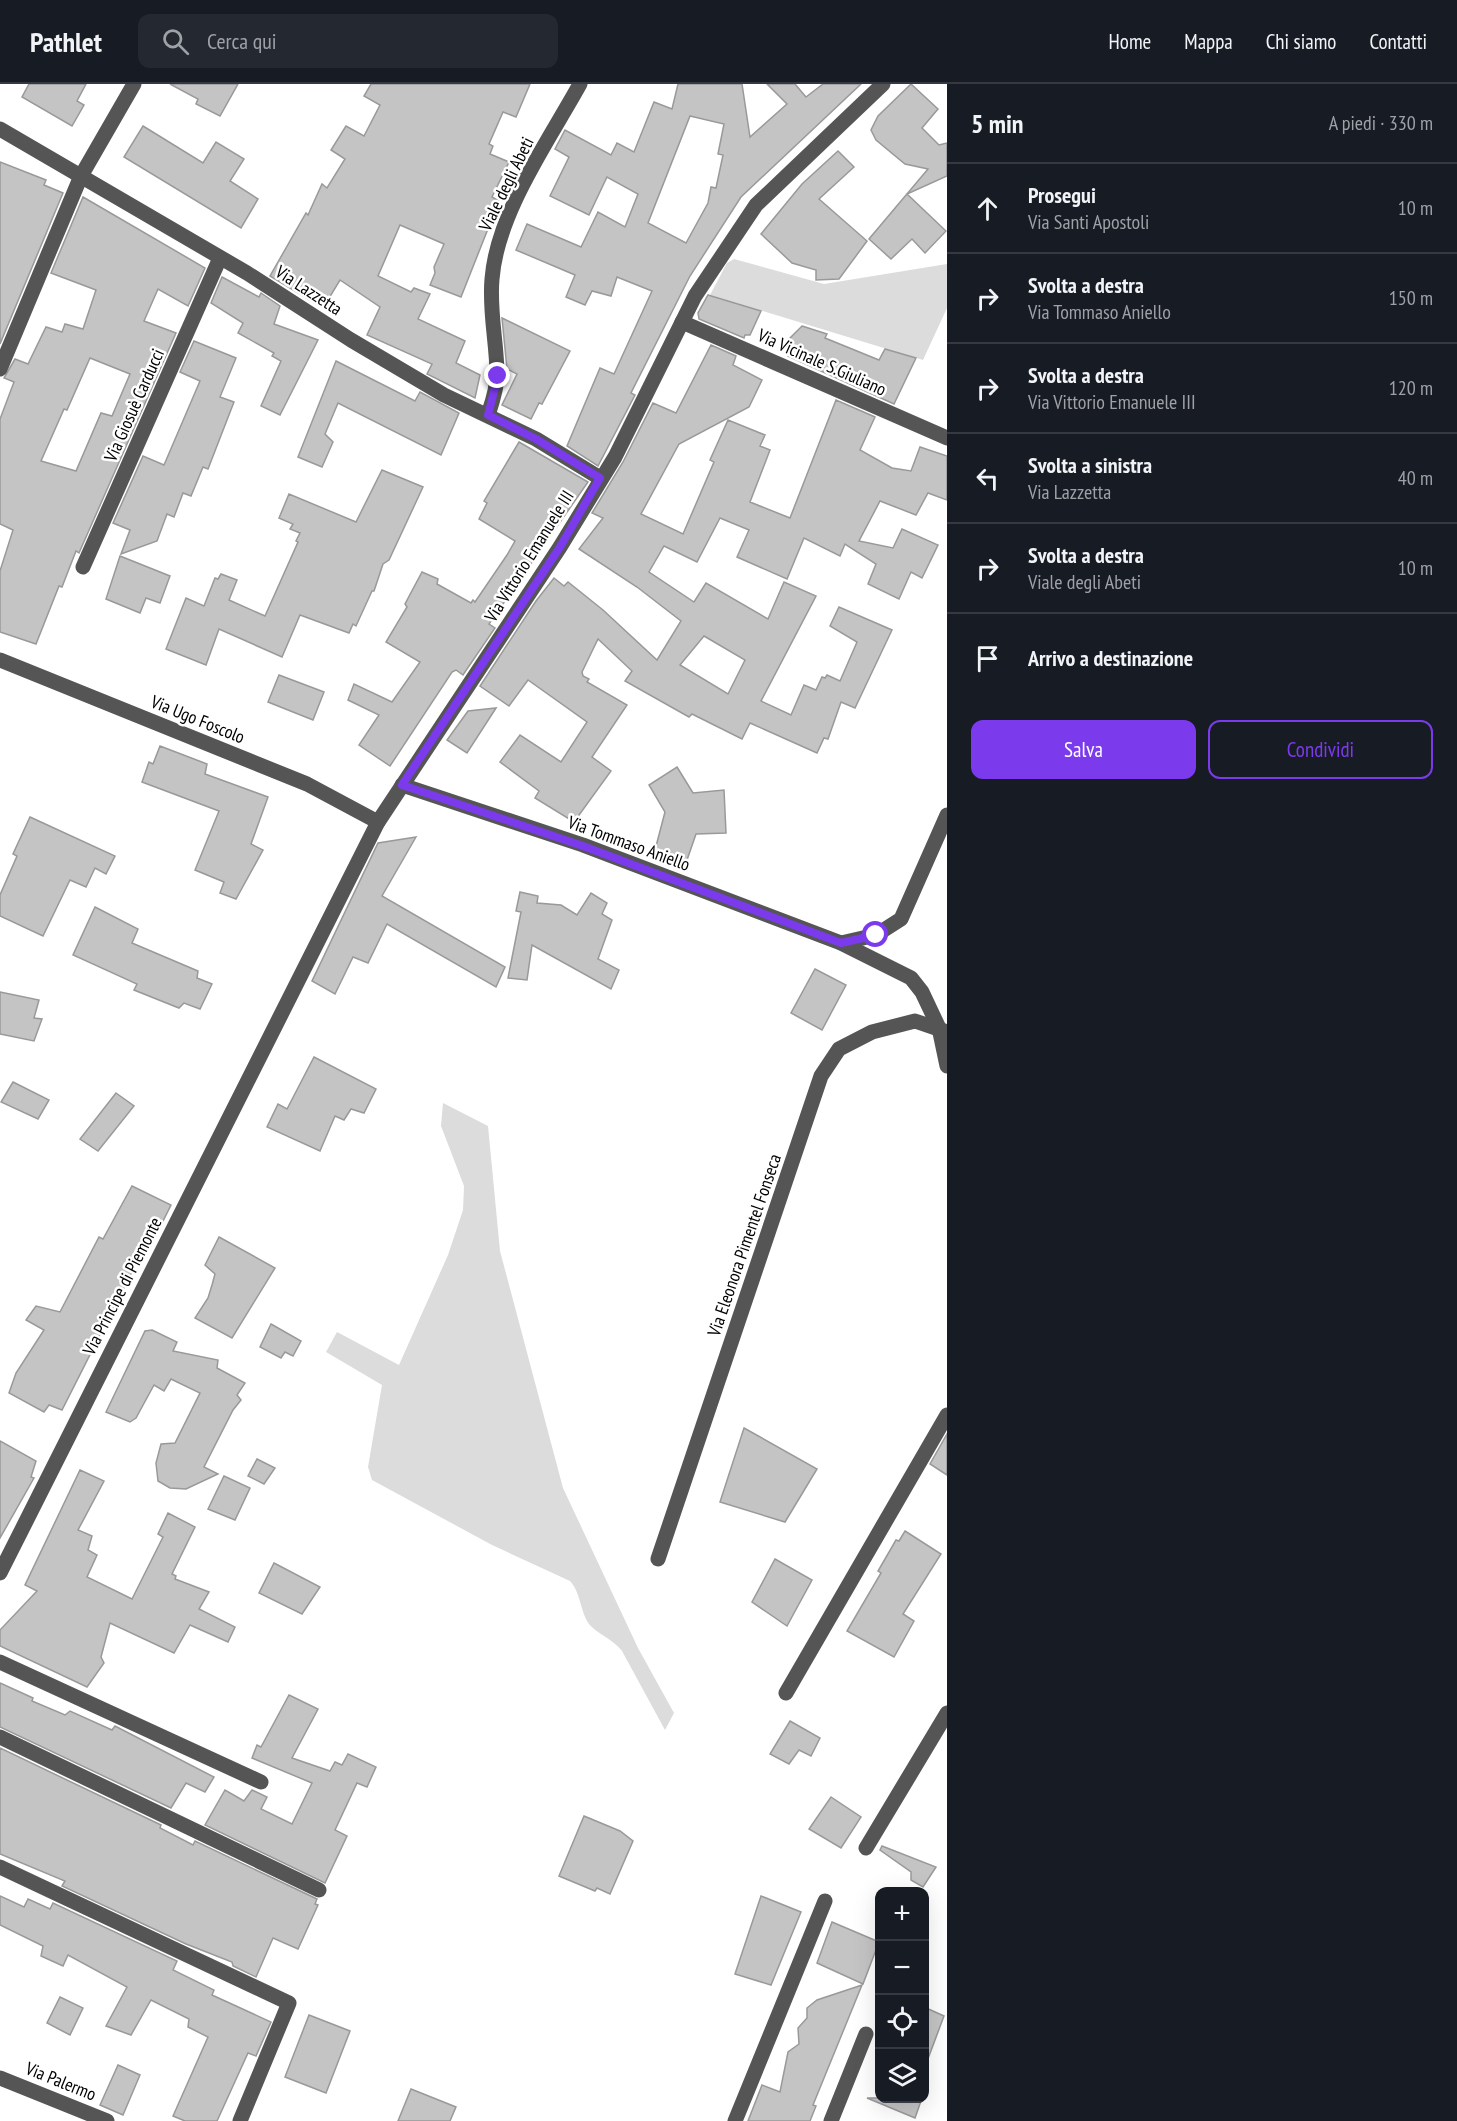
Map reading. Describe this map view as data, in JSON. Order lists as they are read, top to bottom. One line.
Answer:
{"streets":{"street":["Viale degli Abeti","Via Lazzetta","Via Vicinale S.Giuliano","Via Giosuè Carducci","Via Vittorio Emanuele III","Via Ugo Foscolo","Via Tommaso Aniello","Via Eleonora Pimentel Fonseca","Via Principe di Piemonte","Via Palermo"]},"crossings":[["Viale degli Abeti","Via Lazzetta"],["Via Lazzetta","Via Giosuè Carducci"],["Via Lazzetta","Via Vittorio Emanuele III"],["Via Vicinale S.Giuliano","Via Vittorio Emanuele III"],["Via Vittorio Emanuele III","Via Ugo Foscolo"],["Via Vittorio Emanuele III","Via Tommaso Aniello"],["Via Vittorio Emanuele III","Via Principe di Piemonte"],["Via Tommaso Aniello","Via Eleonora Pimentel Fonseca"]],"page":{"header":"Pathlet","search":"Cerca qui","nav":["Home","Mappa","Chi siamo","Contatti"],"heading":["5 min","A piedi · 330 m"],"list":[["Prosegui","Via Santi Apostoli","10 m"],["Svolta a destra","Via Tommaso Aniello","150 m"],["Svolta a destra","Via Vittorio Emanuele III","120 m"],["Svolta a sinistra","Via Lazzetta","40 m"],["Svolta a destra","Viale degli Abeti","10 m"],"Arrivo a destinazione"],"buttons":["Salva","Condividi"],"map_buttons":["+","−"]}}
